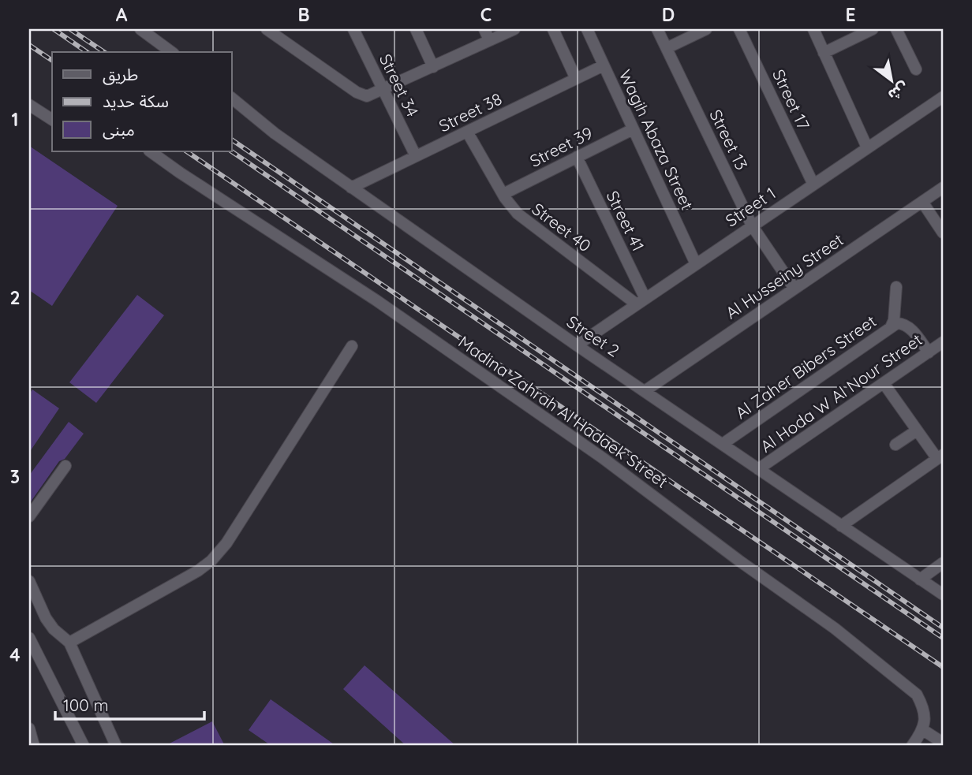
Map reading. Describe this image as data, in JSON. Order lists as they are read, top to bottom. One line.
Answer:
{"streets":{"street":["Street 34","Street 17","Street 38","Wagih Abaza Street","Street 13","Street 39","Street 1","Street 41","Street 40","Al Husseiny Street","Street 2","Al Zaher Bibers Street","Al Hoda W Al Nour Street","Madina Zahrah Al Hadaek Street"]},"crossings":[["Street 34","Street 38"],["Street 17","Street 1"],["Street 38","Wagih Abaza Street"],["Street 38","Street 40"],["Street 38","Street 2"],["Wagih Abaza Street","Street 39"],["Wagih Abaza Street","Street 1"],["Street 13","Street 1"],["Street 13","Al Husseiny Street"],["Street 39","Street 41"],["Street 39","Street 40"],["Street 1","Street 41"],["Street 1","Street 40"],["Street 1","Street 2"],["Street 41","Street 40"],["Al Husseiny Street","Street 2"],["Street 2","Al Zaher Bibers Street"],["Street 2","Al Hoda W Al Nour Street"],["Al Zaher Bibers Street","Al Hoda W Al Nour Street"]],"legend":["طريق","سكة حديد","مبنى"],"scale_bar":"100 m","north":"bottom right","grid":{"columns":["A","B","C","D","E"],"rows":["1","2","3","4"]}}
